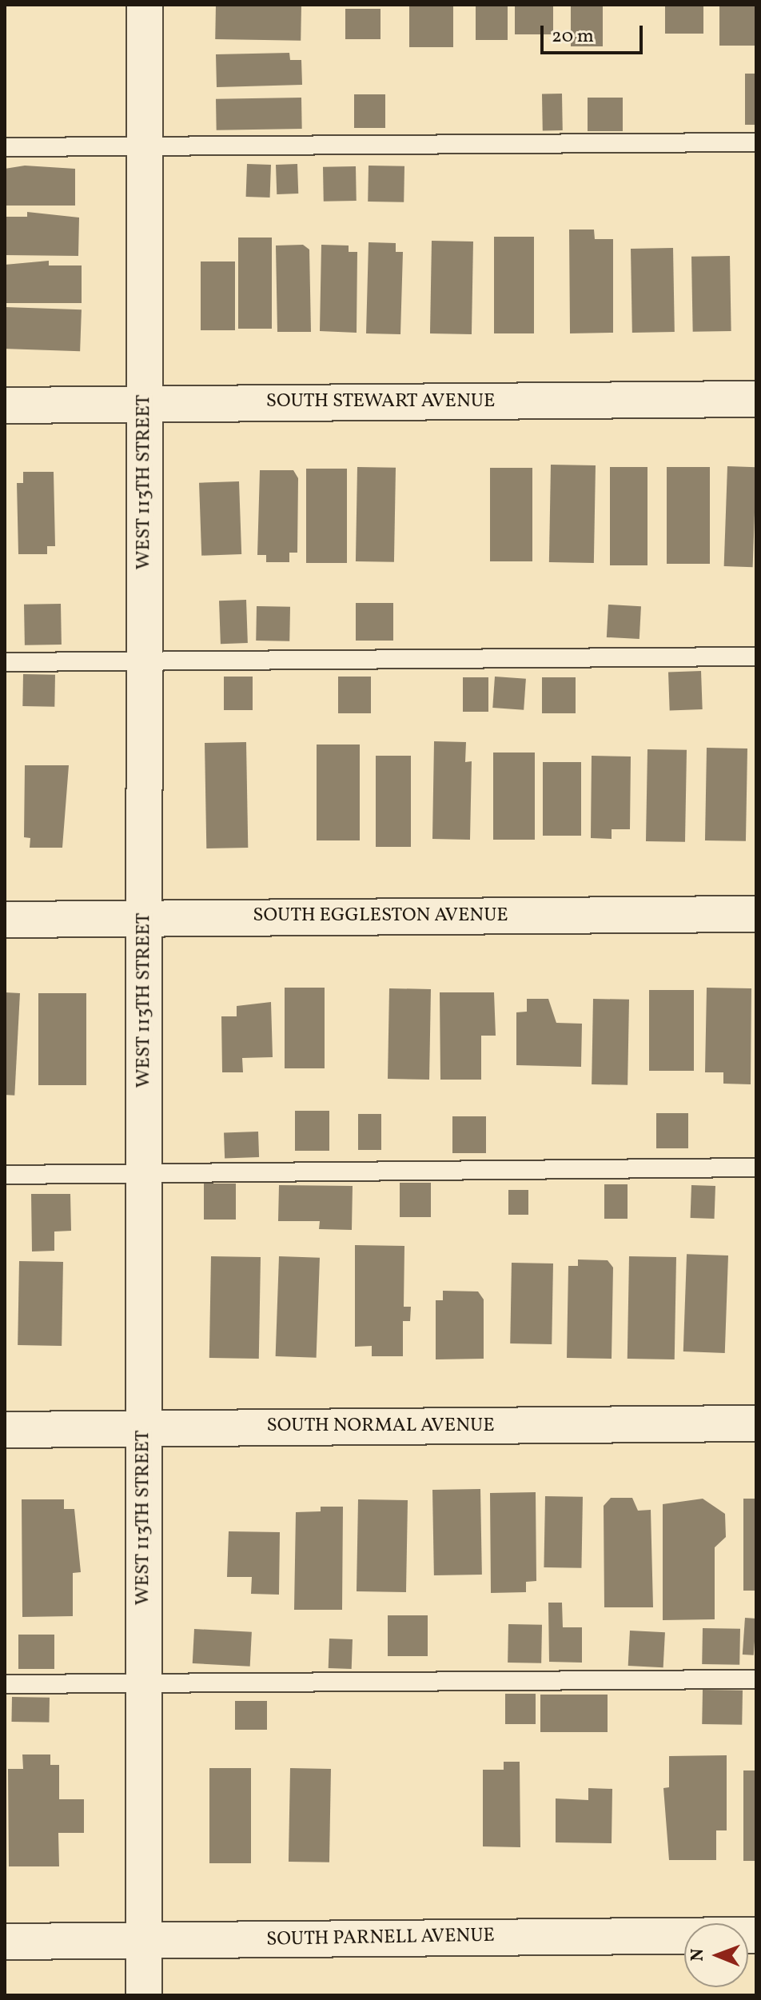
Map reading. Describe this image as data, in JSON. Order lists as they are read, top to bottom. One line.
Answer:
{"streets":{"street":["SOUTH STEWART AVENUE","WEST 113TH STREET","SOUTH EGGLESTON AVENUE","SOUTH NORMAL AVENUE","SOUTH PARNELL AVENUE"]},"crossings":[["SOUTH STEWART AVENUE","WEST 113TH STREET"],["WEST 113TH STREET","SOUTH EGGLESTON AVENUE"],["WEST 113TH STREET","SOUTH NORMAL AVENUE"],["WEST 113TH STREET","SOUTH PARNELL AVENUE"]],"scale_bar":"20 m","north":"left"}
